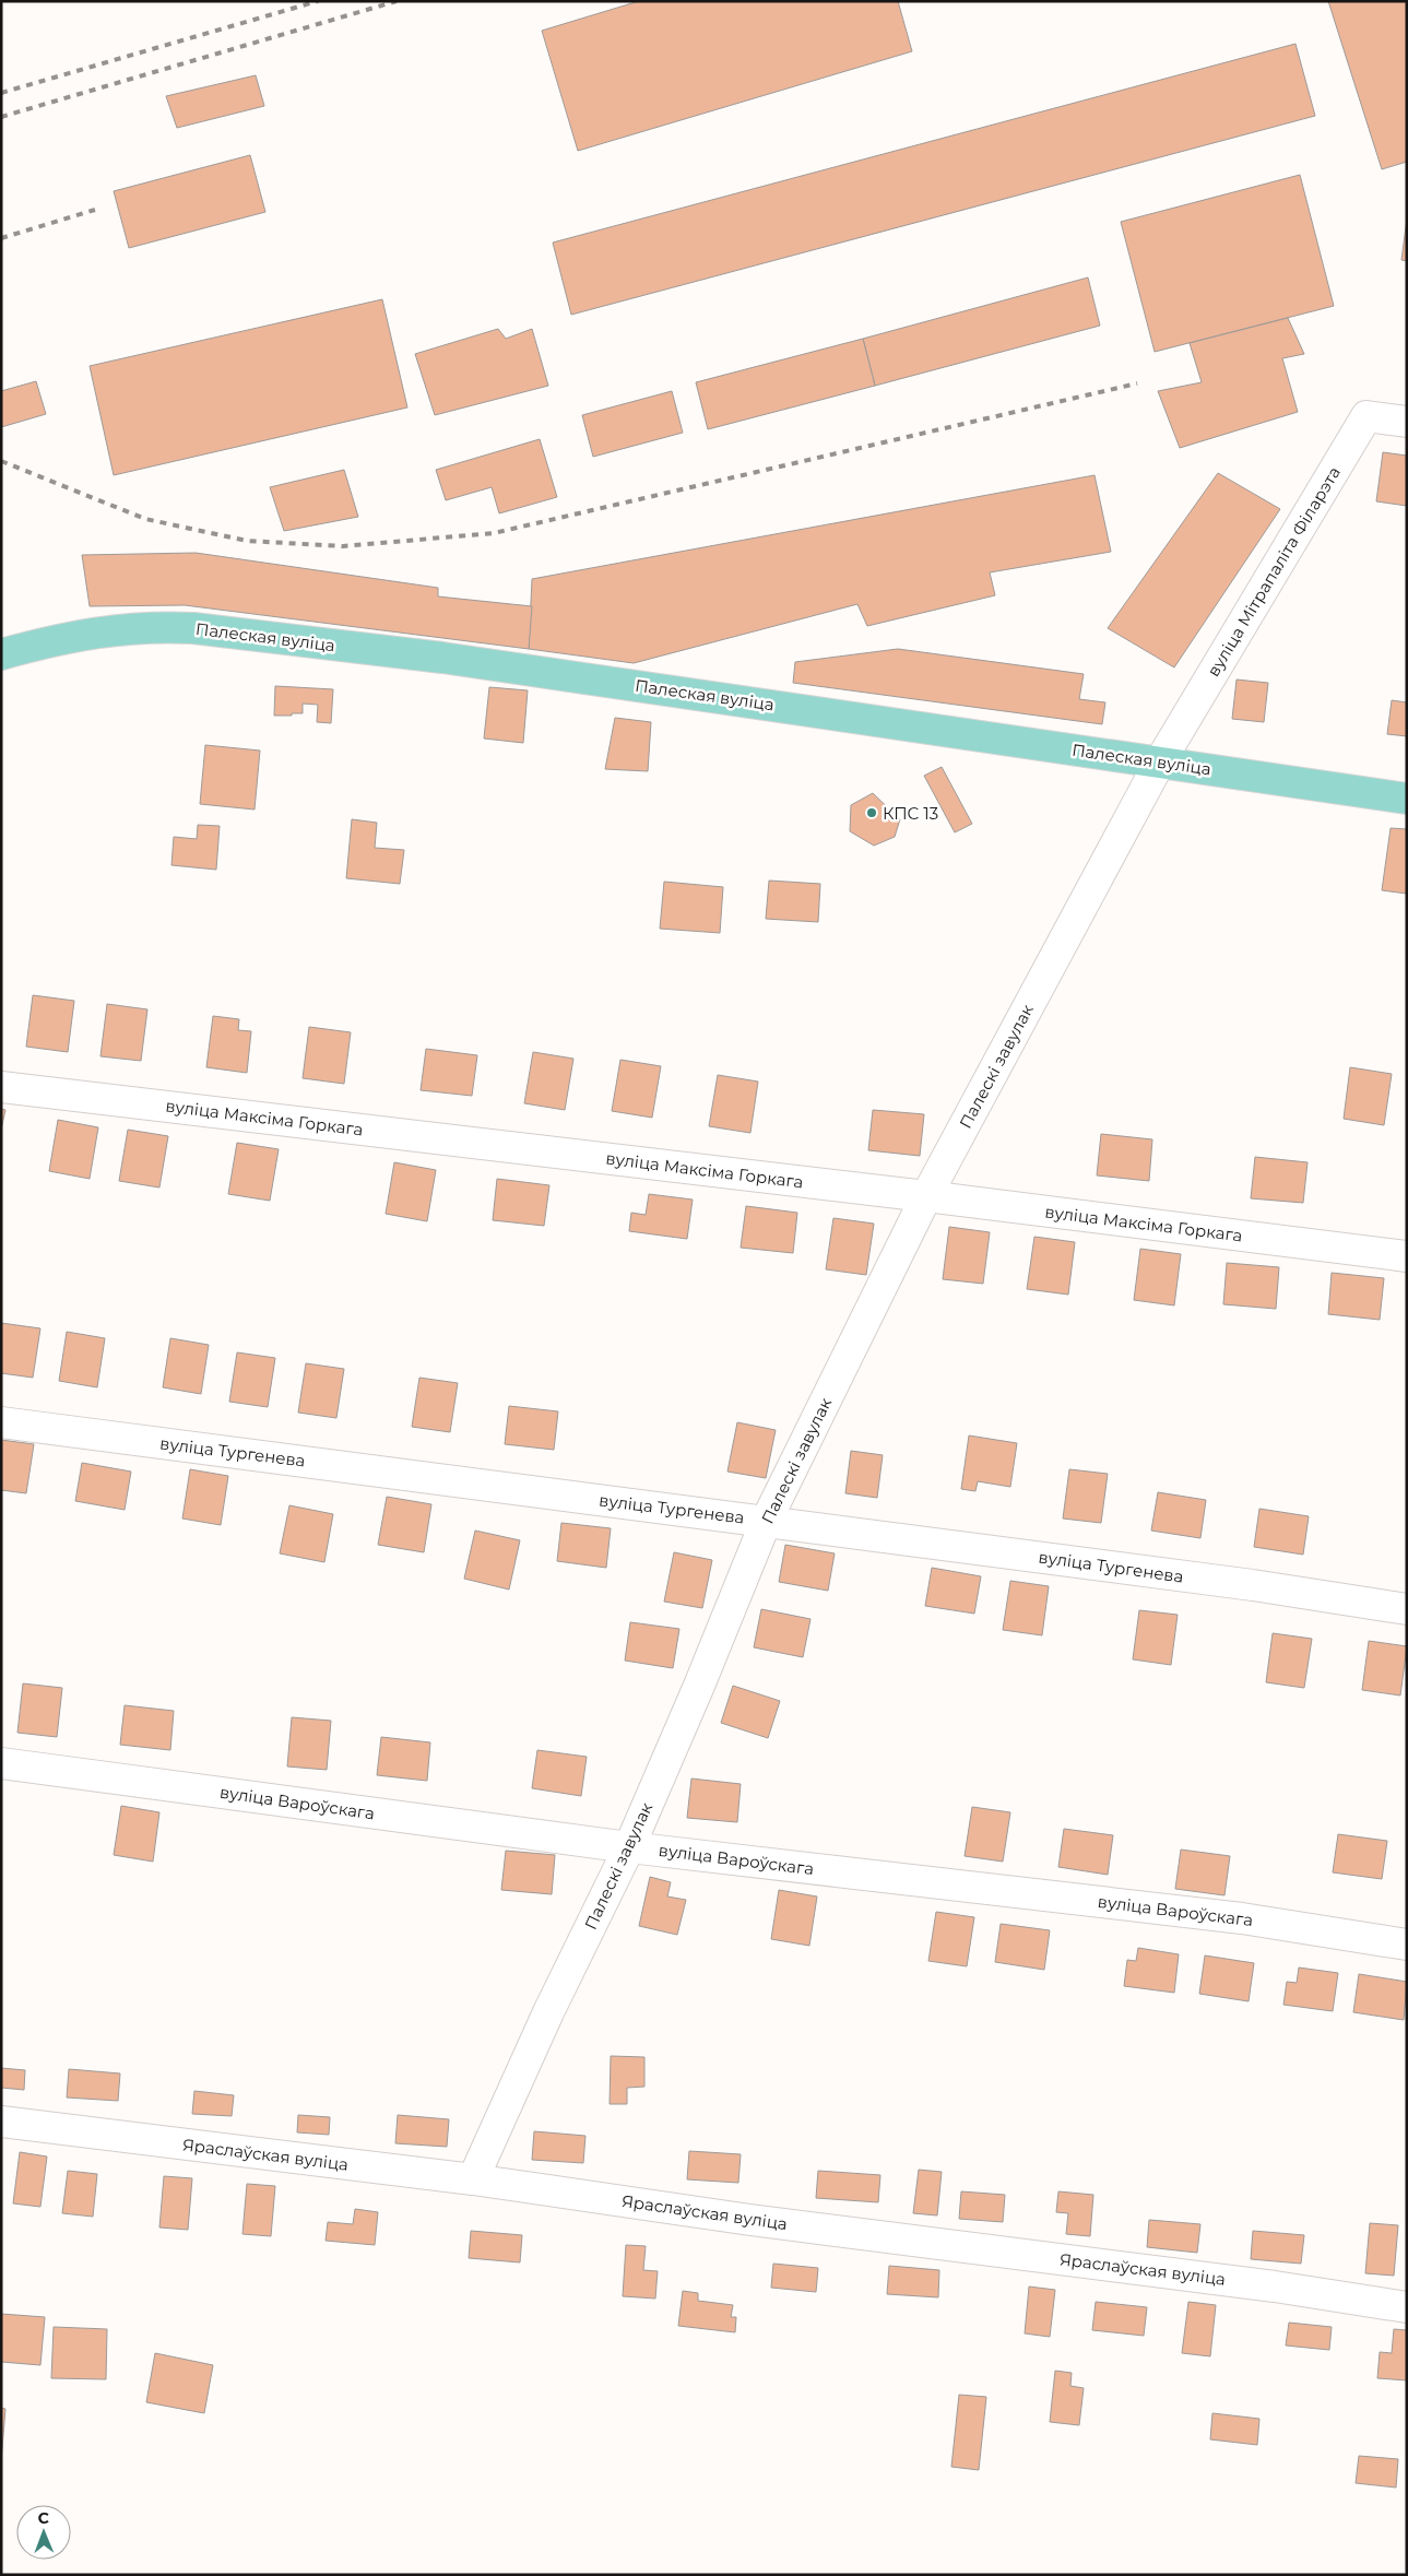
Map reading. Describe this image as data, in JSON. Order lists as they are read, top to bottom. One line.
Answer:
{"streets":{"main road":["Палеская вуліца"],"street":["вуліца Мітрапаліта Філарэта","Палескі завулак","вуліца Максіма Горкага","вуліца Тургенева","вуліца Вароўскага","Яраслаўская вуліца"]},"crossings":[["вуліца Мітрапаліта Філарэта","Палеская вуліца"],["вуліца Мітрапаліта Філарэта","Палескі завулак"],["Палеская вуліца","Палескі завулак"],["Палескі завулак","вуліца Максіма Горкага"],["Палескі завулак","вуліца Тургенева"],["Палескі завулак","вуліца Вароўскага"],["Палескі завулак","Яраслаўская вуліца"]],"places":["КПС 13"],"north":"top"}
